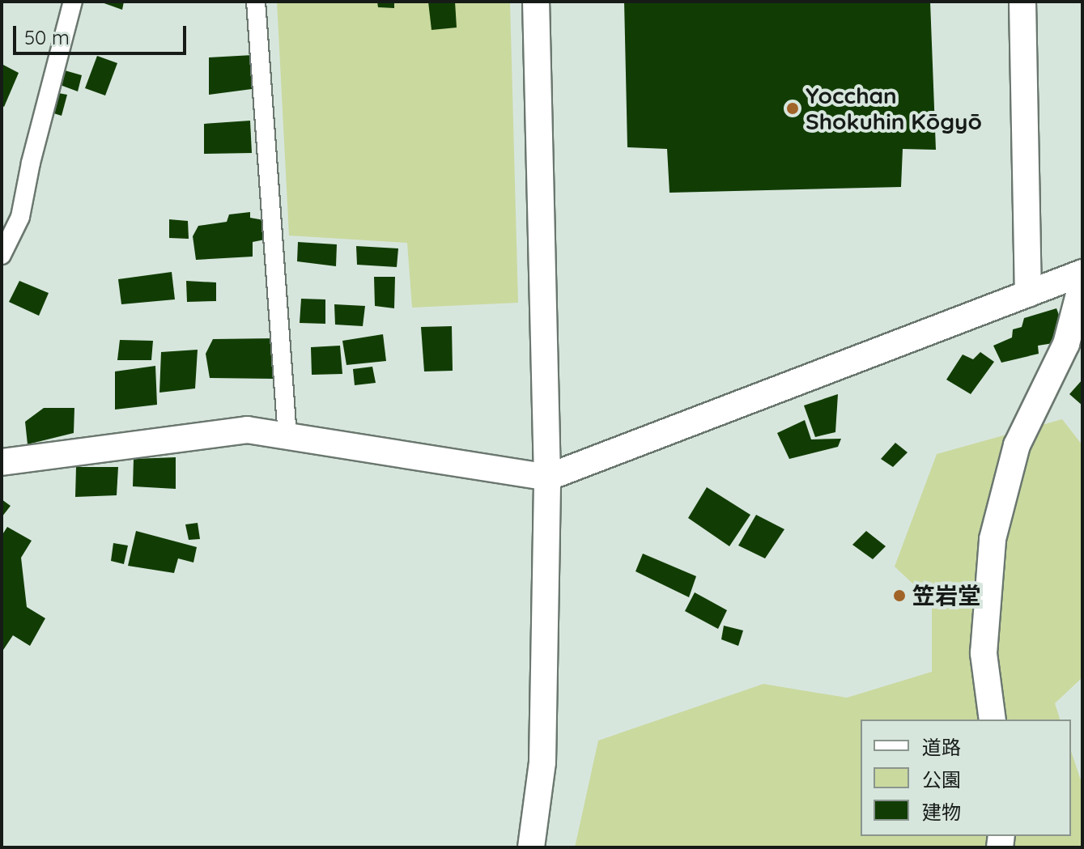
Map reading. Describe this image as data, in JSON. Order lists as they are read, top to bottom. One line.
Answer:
{"places":["Yocchan Shokuhin Kōgyō","笠岩堂"],"legend":["道路","公園","建物"],"scale_bar":"50 m"}
